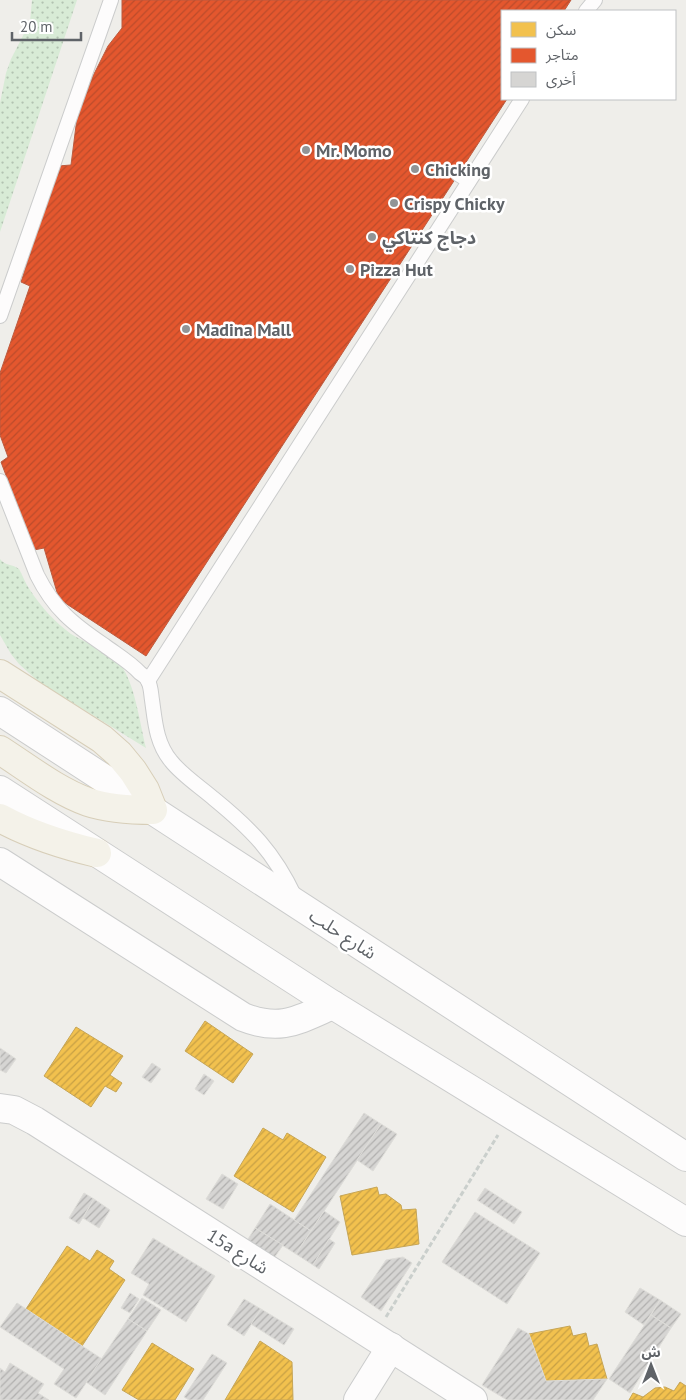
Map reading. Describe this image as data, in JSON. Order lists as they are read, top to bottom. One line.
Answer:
{"streets":{"street":["شارع حلب","15a شارع"]},"places":["Mr. Momo","Chicking","Crispy Chicky","دجاج كنتاكي","Pizza Hut","Madina Mall"],"legend":["سكن","متاجر","أخرى"],"scale_bar":"20 m","north":"top"}
